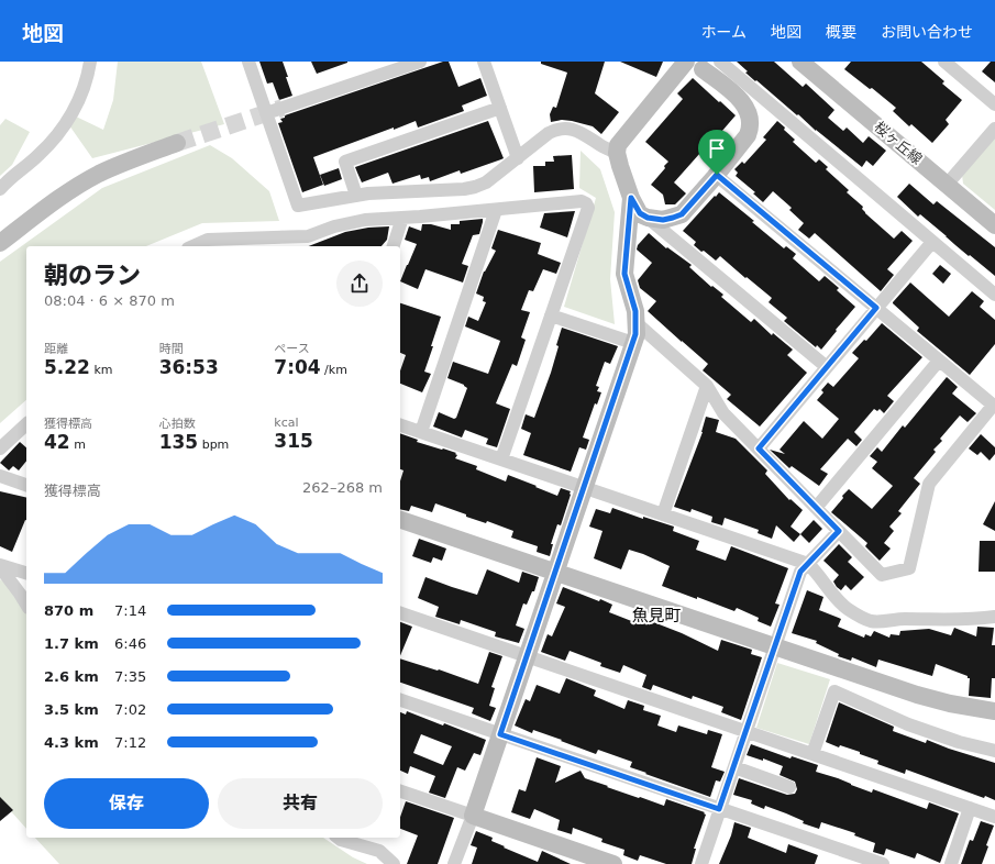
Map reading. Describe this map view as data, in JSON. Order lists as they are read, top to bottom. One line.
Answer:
{"streets":{"street":["桜ヶ丘線"]},"districts":["魚見町"],"page":{"header":"地図","nav":["ホーム","地図","概要","お問い合わせ"],"heading":["朝のラン","08:04 · 6 × 870 m"],"stats":[["距離","5.22 km"],["時間","36:53"],["ペース","7:04 /km"],["獲得標高","42 m"],["心拍数","135 bpm"],["kcal","315"]],"chart":["獲得標高","262–268 m"],"list":[{"name":"870 m","note":"7:14"},{"name":"1.7 km","note":"6:46"},{"name":"2.6 km","note":"7:35"},{"name":"3.5 km","note":"7:02"},{"name":"4.3 km","note":"7:12"}],"buttons":["保存","共有"]}}
